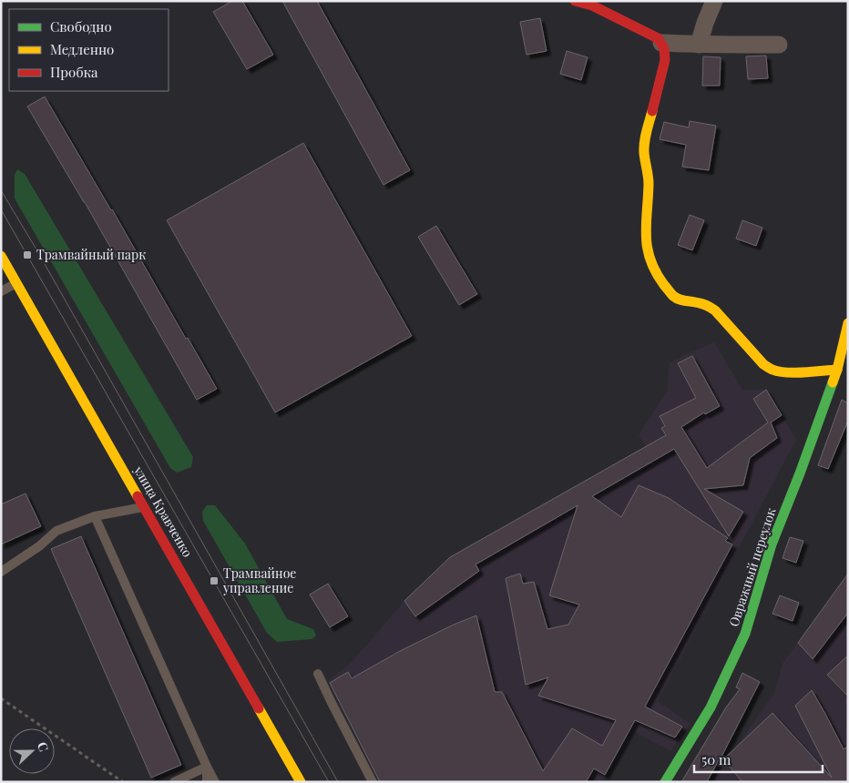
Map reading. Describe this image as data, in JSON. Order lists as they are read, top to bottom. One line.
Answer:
{"streets":{"street":["улица Кравченко","Овражный переулок"]},"places":{"transit":["Трамвайный парк","Трамвайное управление"]},"legend":["Свободно","Медленно","Пробка"],"scale_bar":"50 m","north":"right"}
